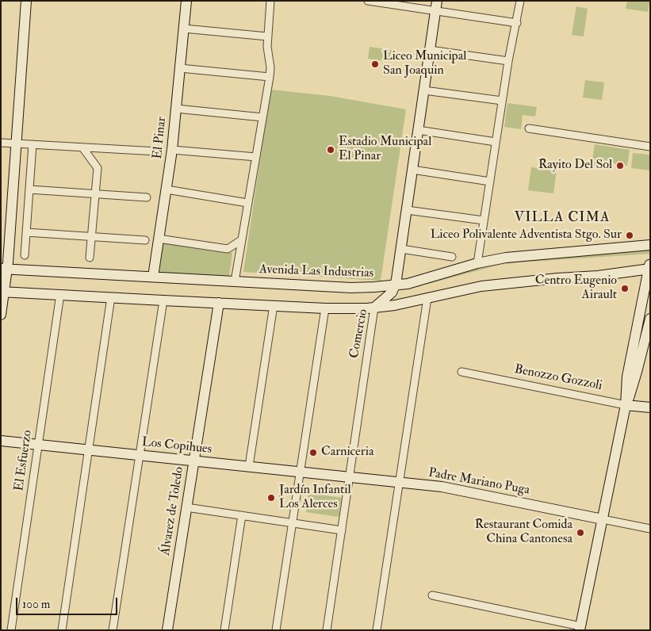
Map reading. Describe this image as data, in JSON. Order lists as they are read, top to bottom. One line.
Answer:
{"streets":{"street":["El Pinar","Avenida Las Industrias","Comercio","Benozzo Gozzoli","Los Copihues","El Esfuerzo","Padre Mariano Puga","Álvarez de Toledo"]},"crossings":[["El Pinar","Avenida Las Industrias"],["Avenida Las Industrias","Comercio"],["Comercio","Los Copihues"],["Comercio","Padre Mariano Puga"],["Los Copihues","El Esfuerzo"],["Los Copihues","Padre Mariano Puga"],["Los Copihues","Álvarez de Toledo"]],"districts":["VILLA CIMA"],"places":["Liceo Municipal San Joaquin","Estadio Municipal El Pinar","Rayito Del Sol","Liceo Polivalente Adventista Stgo. Sur","Centro Eugenio Airault","Carniceria","Jardín Infantil Los Alerces","Restaurant Comida China Cantonesa"],"scale_bar":"100 m"}
